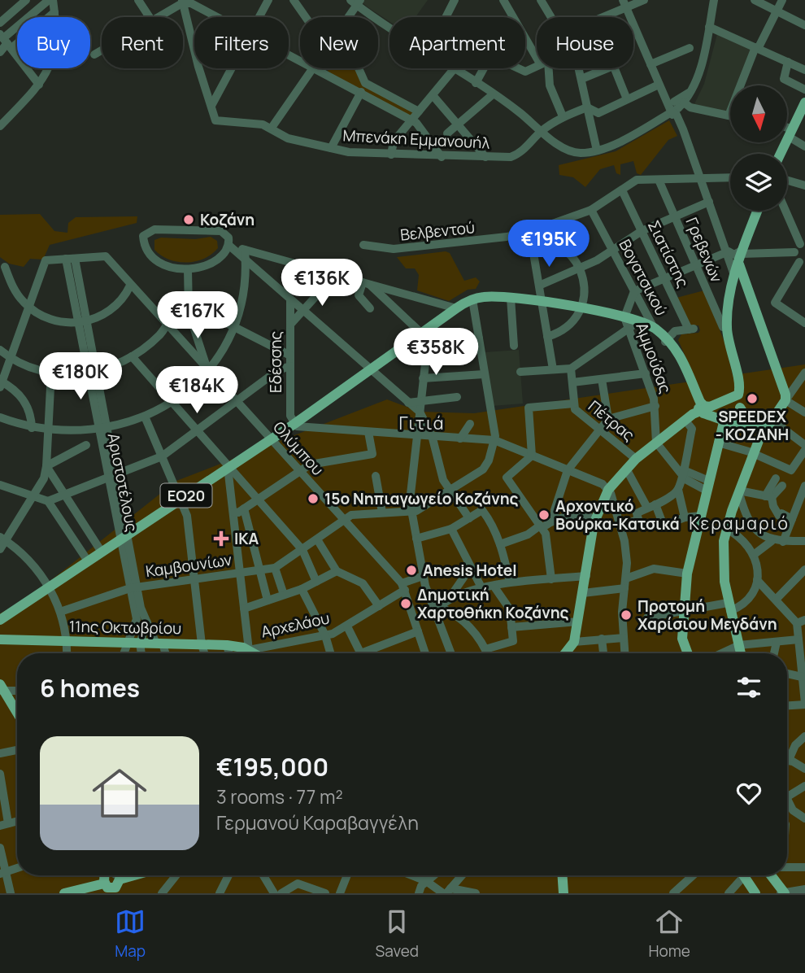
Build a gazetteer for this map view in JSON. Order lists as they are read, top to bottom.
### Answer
{
  "streets": {
    "main road": ["ΕΟ20", "11ης Οκτωβρίου"],
    "street": [
      "Μπενάκη Εμμανουήλ",
      "Βελβεντού",
      "Γρεβενών",
      "Σιατίστης",
      "Βογατσικού",
      "Αμμούδας",
      "Εδέσσης",
      "Πέτρας",
      "Ολύμπου",
      "Αριστοτέλους",
      "Καμβουνίων",
      "Αρχελάου"
    ]
  },
  "crossings": [
    ["Βελβεντού", "Γρεβενών"],
    ["Βελβεντού", "Σιατίστης"],
    ["Βελβεντού", "Βογατσικού"],
    ["Σιατίστης", "ΕΟ20"],
    ["Βογατσικού", "ΕΟ20"],
    ["Αμμούδας", "ΕΟ20"],
    ["Εδέσσης", "ΕΟ20"],
    ["Ολύμπου", "Αριστοτέλους"],
    ["Ολύμπου", "ΕΟ20"],
    ["Ολύμπου", "Καμβουνίων"],
    ["Ολύμπου", "Αρχελάου"],
    ["Αριστοτέλους", "ΕΟ20"],
    ["Αριστοτέλους", "Καμβουνίων"],
    ["Αριστοτέλους", "11ης Οκτωβρίου"],
    ["Αρχελάου", "11ης Οκτωβρίου"]
  ],
  "districts": ["Γιτιά", "Κεραμαριό"],
  "places": {
    "other": [
      "Κοζάνη",
      "SPEEDEX - ΚΟΖΑΝΗ",
      "15ο Νηπιαγωγείο Κοζάνης",
      "Αρχοντικό Βούρκα-Κατσικά",
      "Anesis Hotel",
      "Δημοτική Χαρτοθήκη Κοζάνης",
      "Προτομή Χαρίσιου Μεγδάνη"
    ],
    "health": ["IKA"]
  },
  "north": "bottom",
  "page": {
    "chip": [
      "Buy",
      "Rent",
      "Filters",
      "New",
      "Apartment",
      "House"
    ],
    "price": [
      "€195K",
      "€136K",
      "€167K",
      "€358K",
      "€180K",
      "€184K"
    ],
    "heading": "6 homes",
    "list": [
      {
        "name": "€195,000",
        "note": "3 rooms · 77 m² · Γερμανού Καραβαγγέλη"
      }
    ],
    "tabs": ["Map", "Saved", "Home"]
  }
}
